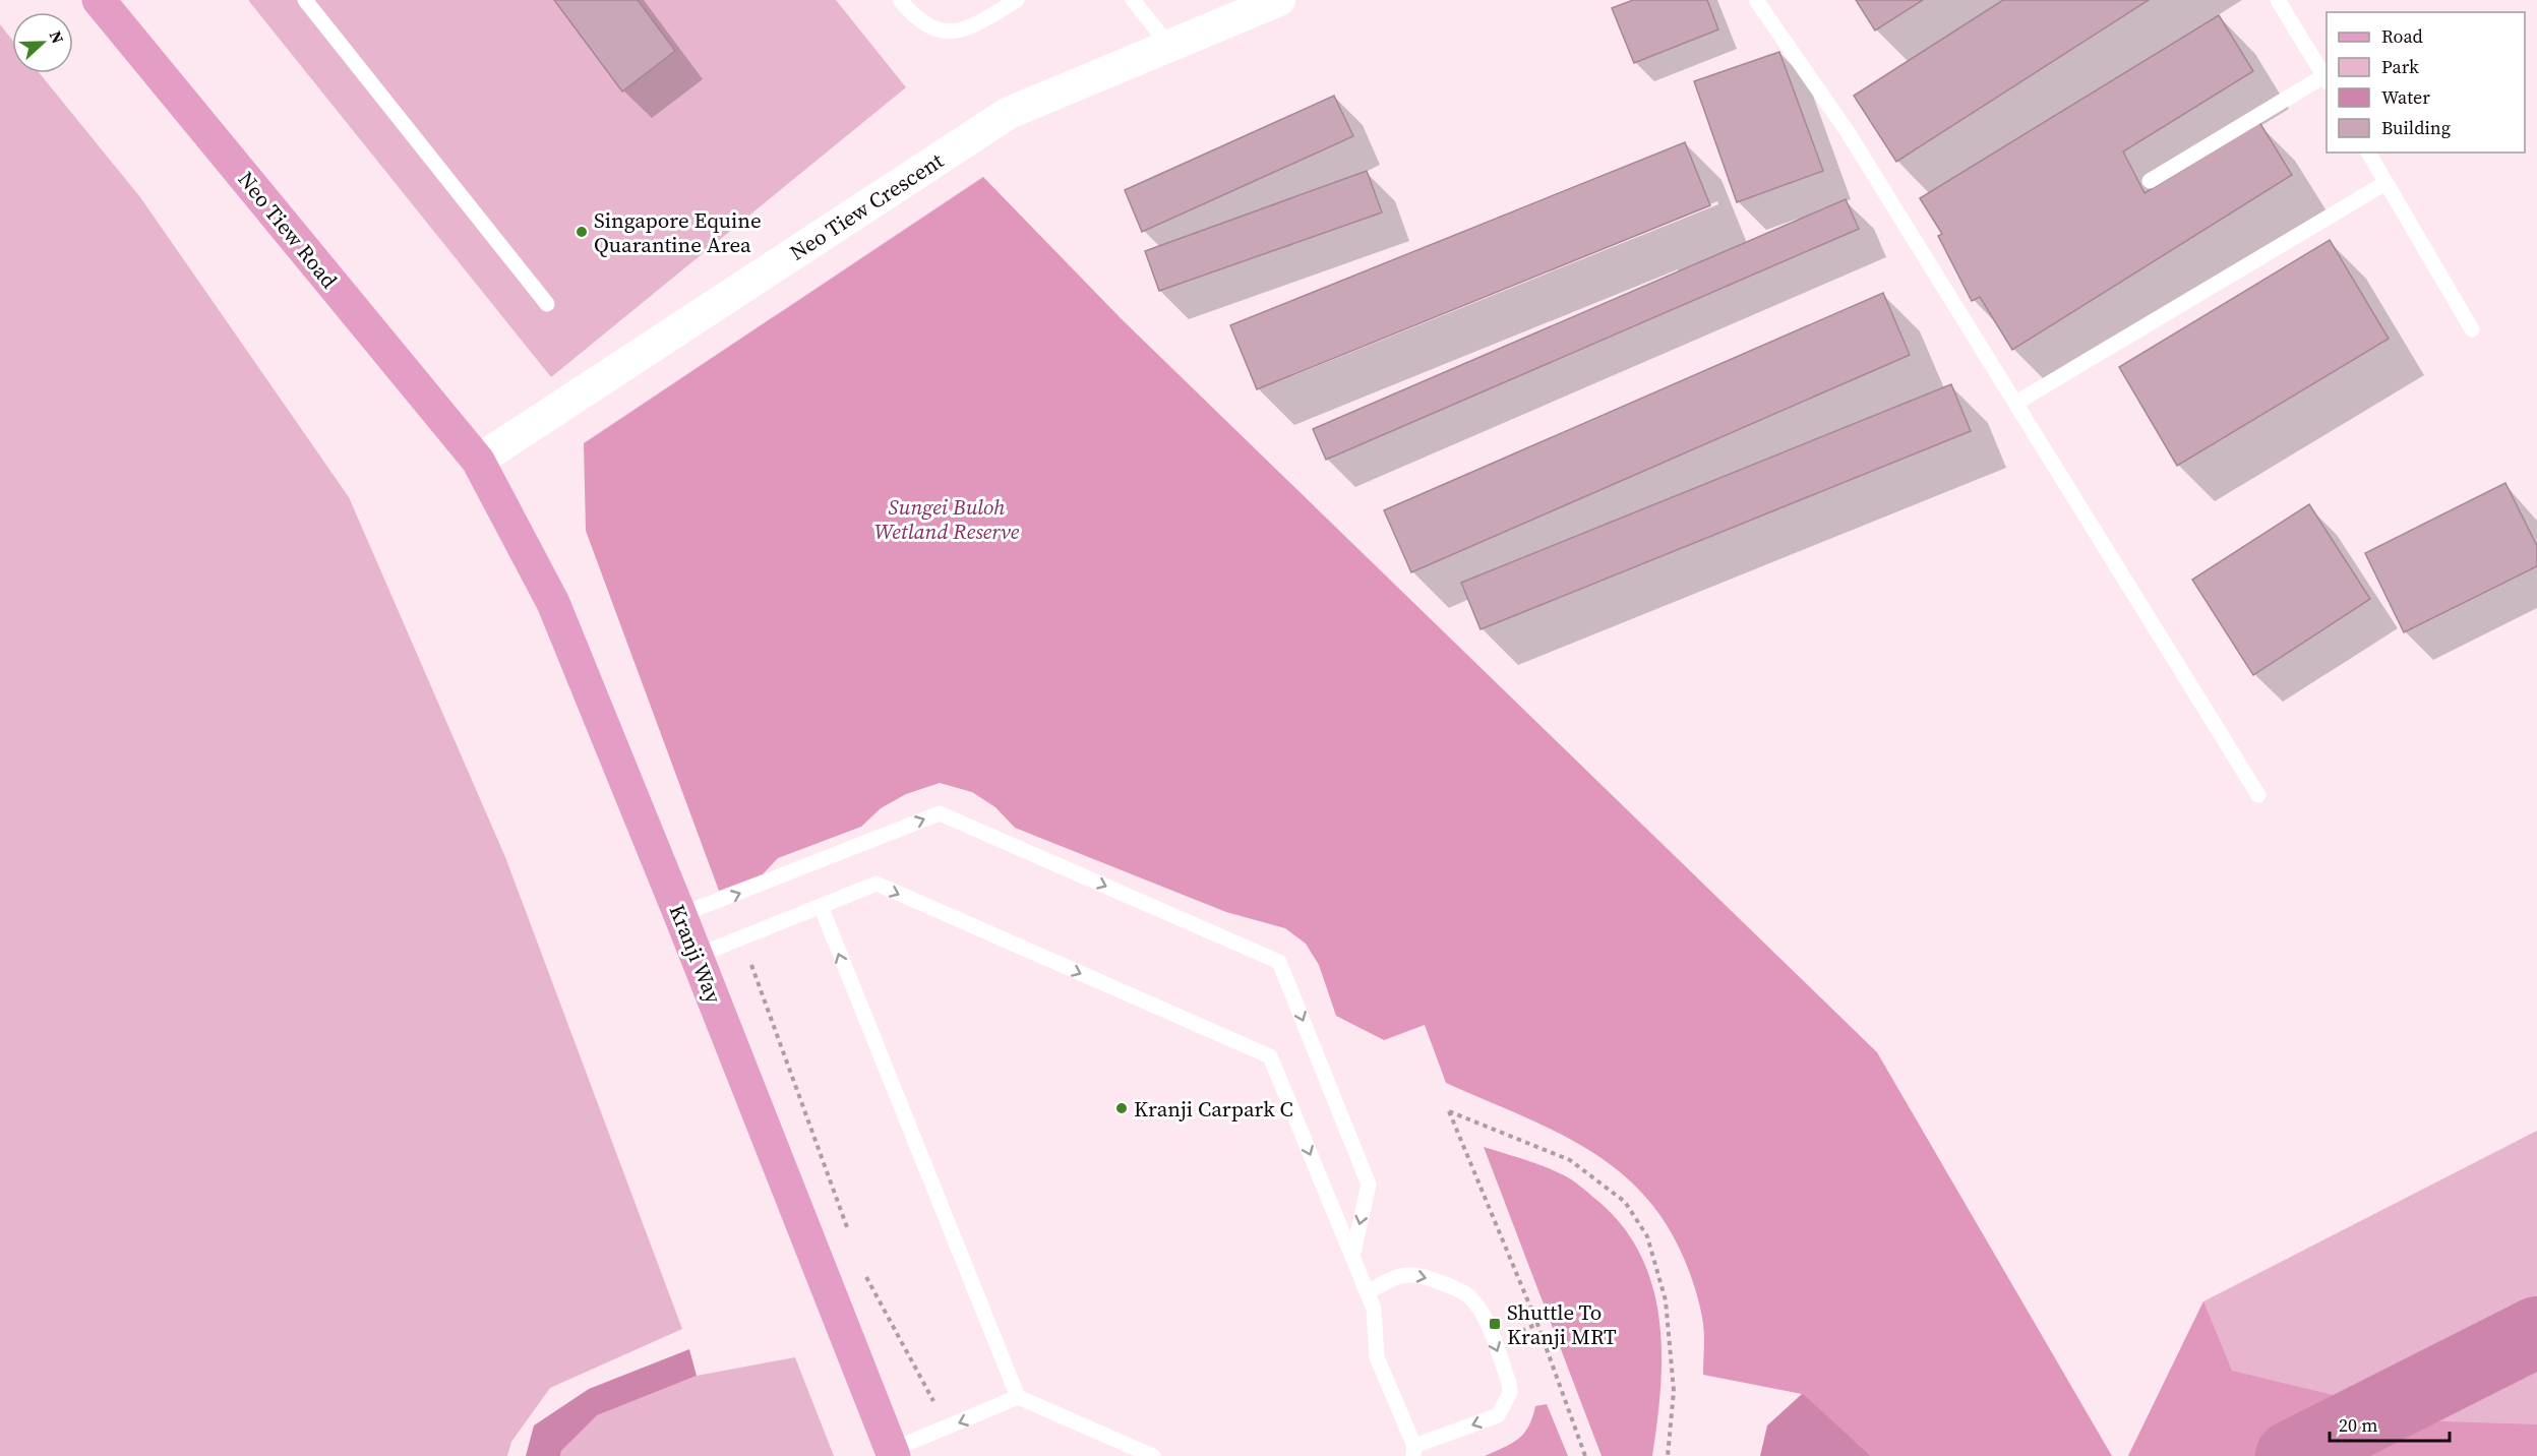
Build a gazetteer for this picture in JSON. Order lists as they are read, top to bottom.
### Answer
{
  "streets": {
    "main road": ["Neo Tiew Road", "Kranji Way"],
    "street": ["Neo Tiew Crescent"]
  },
  "crossings": [
    ["Neo Tiew Crescent", "Neo Tiew Road"],
    ["Neo Tiew Crescent", "Kranji Way"],
    ["Neo Tiew Road", "Kranji Way"]
  ],
  "parks": ["Sungei Buloh Wetland Reserve"],
  "places": {
    "other": ["Singapore Equine Quarantine Area", "Kranji Carpark C"],
    "transit": ["Shuttle To Kranji MRT"]
  },
  "legend": [
    "Road",
    "Park",
    "Water",
    "Building"
  ],
  "scale_bar": "20 m",
  "north": "right"
}
